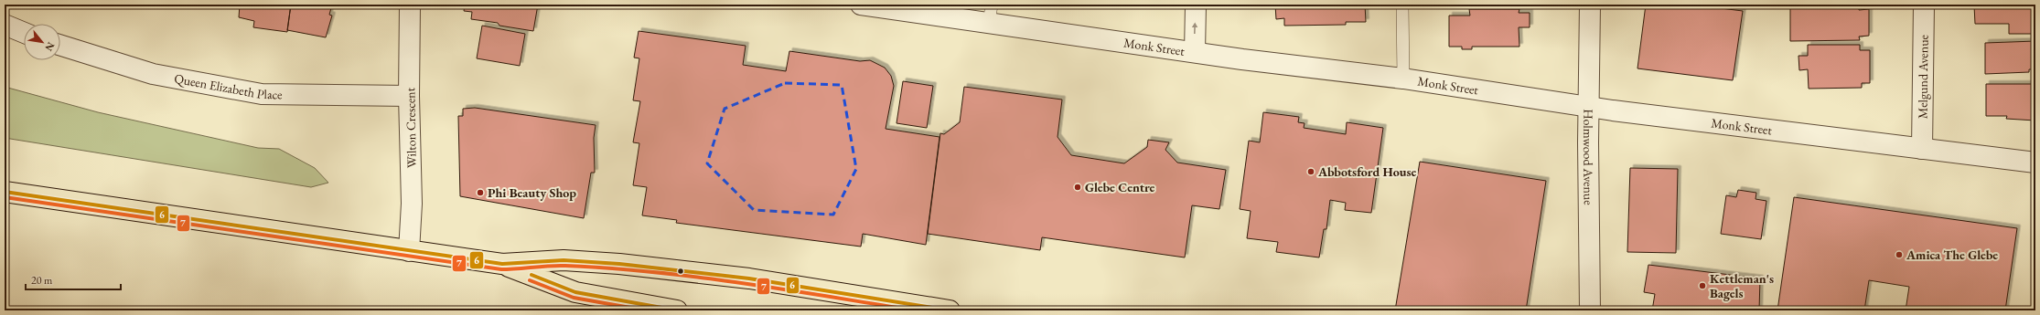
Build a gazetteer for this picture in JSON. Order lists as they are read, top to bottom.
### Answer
{
  "streets": {
    "street": [
      "Monk Street",
      "Melgund Avenue",
      "Queen Elizabeth Place",
      "Wilton Crescent",
      "Holmwood Avenue"
    ]
  },
  "crossings": [
    ["Monk Street", "Melgund Avenue"],
    ["Monk Street", "Holmwood Avenue"],
    ["Queen Elizabeth Place", "Wilton Crescent"]
  ],
  "places": [
    "Abbotsford House",
    "Glebe Centre",
    "Phi Beauty Shop",
    "Amica The Glebe",
    "Kettleman's Bagels"
  ],
  "lines": ["transit line 6", "transit line 7"],
  "scale_bar": "20 m",
  "north": "bottom right"
}
